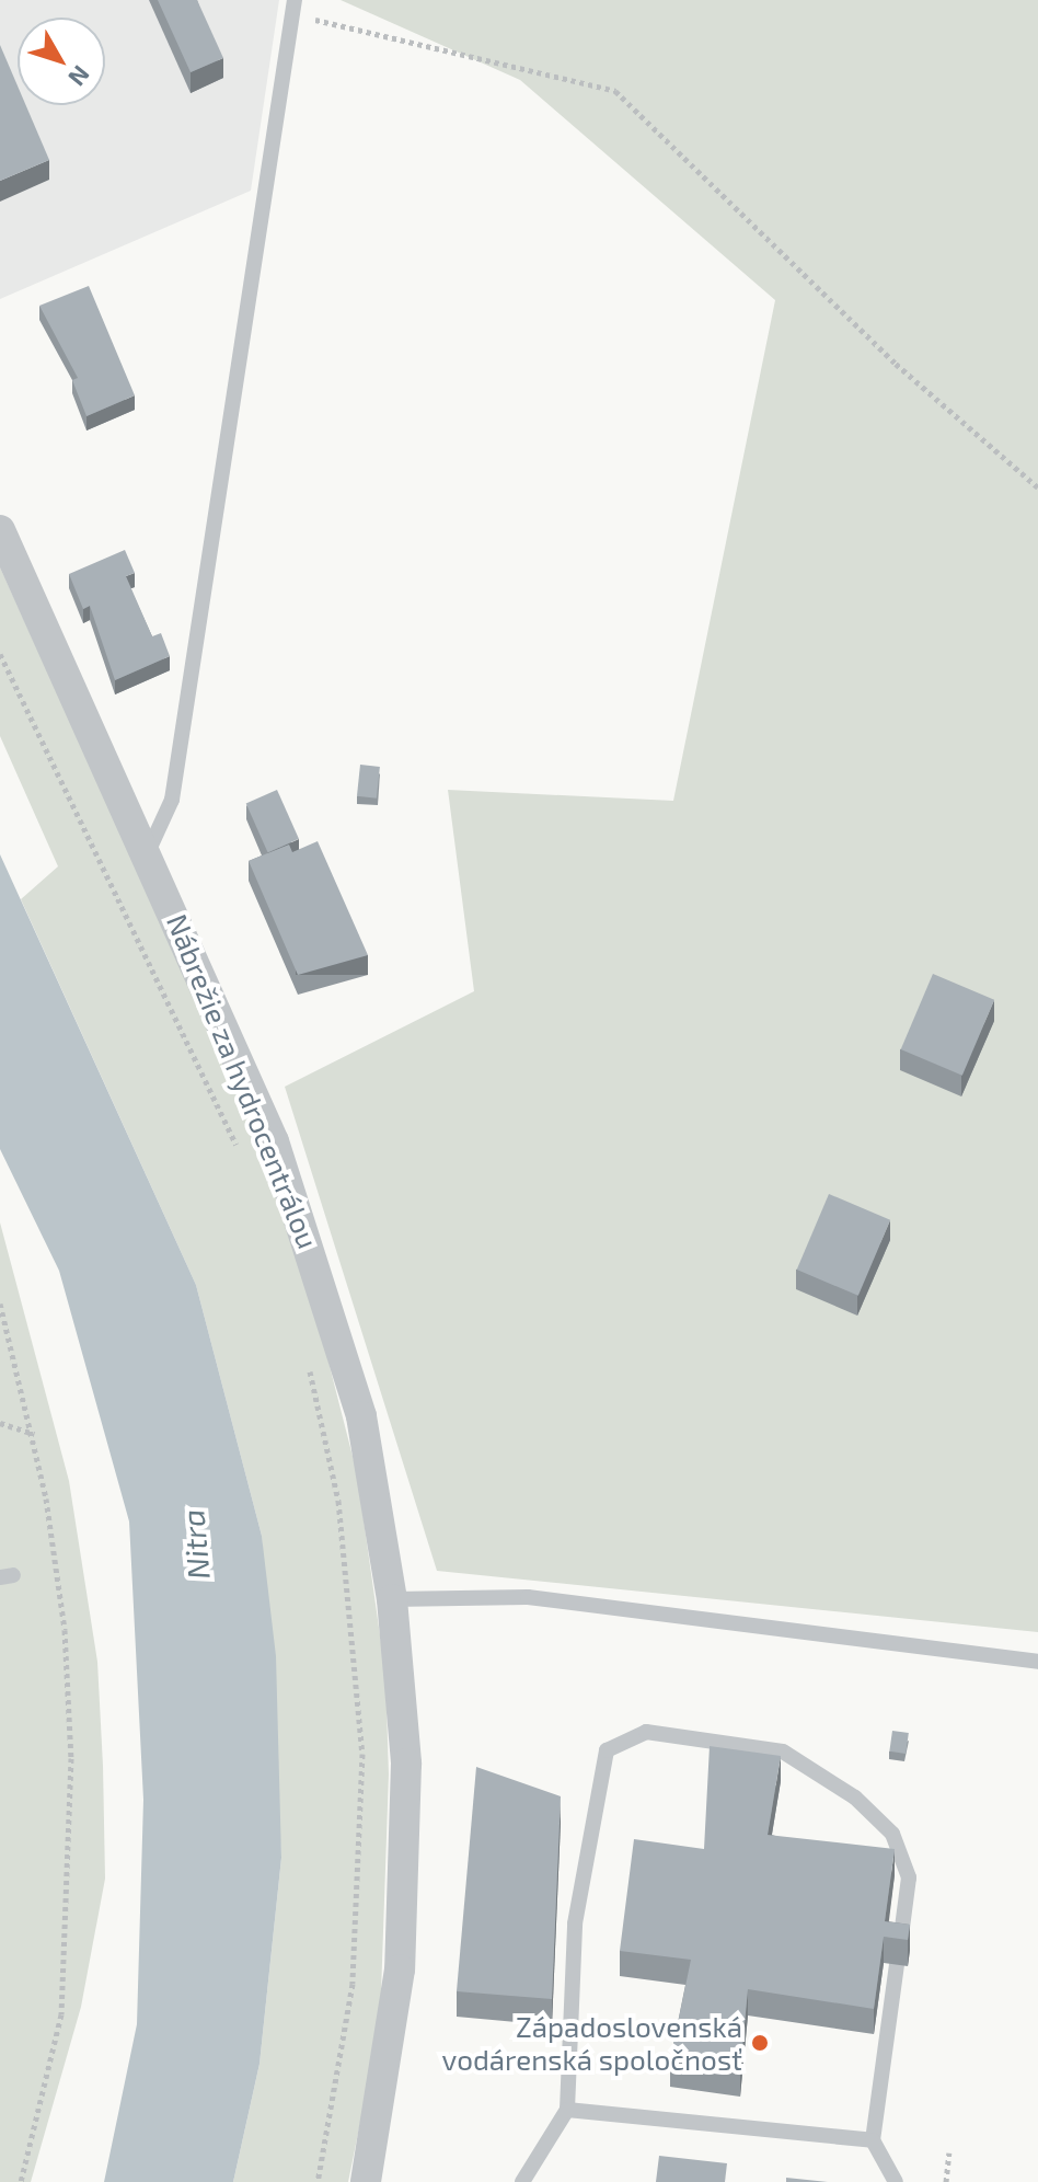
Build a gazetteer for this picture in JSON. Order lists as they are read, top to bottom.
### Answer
{
  "streets": {
    "street": ["Nábrežie za hydrocentrálou"]
  },
  "water": ["Nitra"],
  "places": ["Západoslovenská vodárenská spoločnosť"],
  "north": "bottom right"
}
